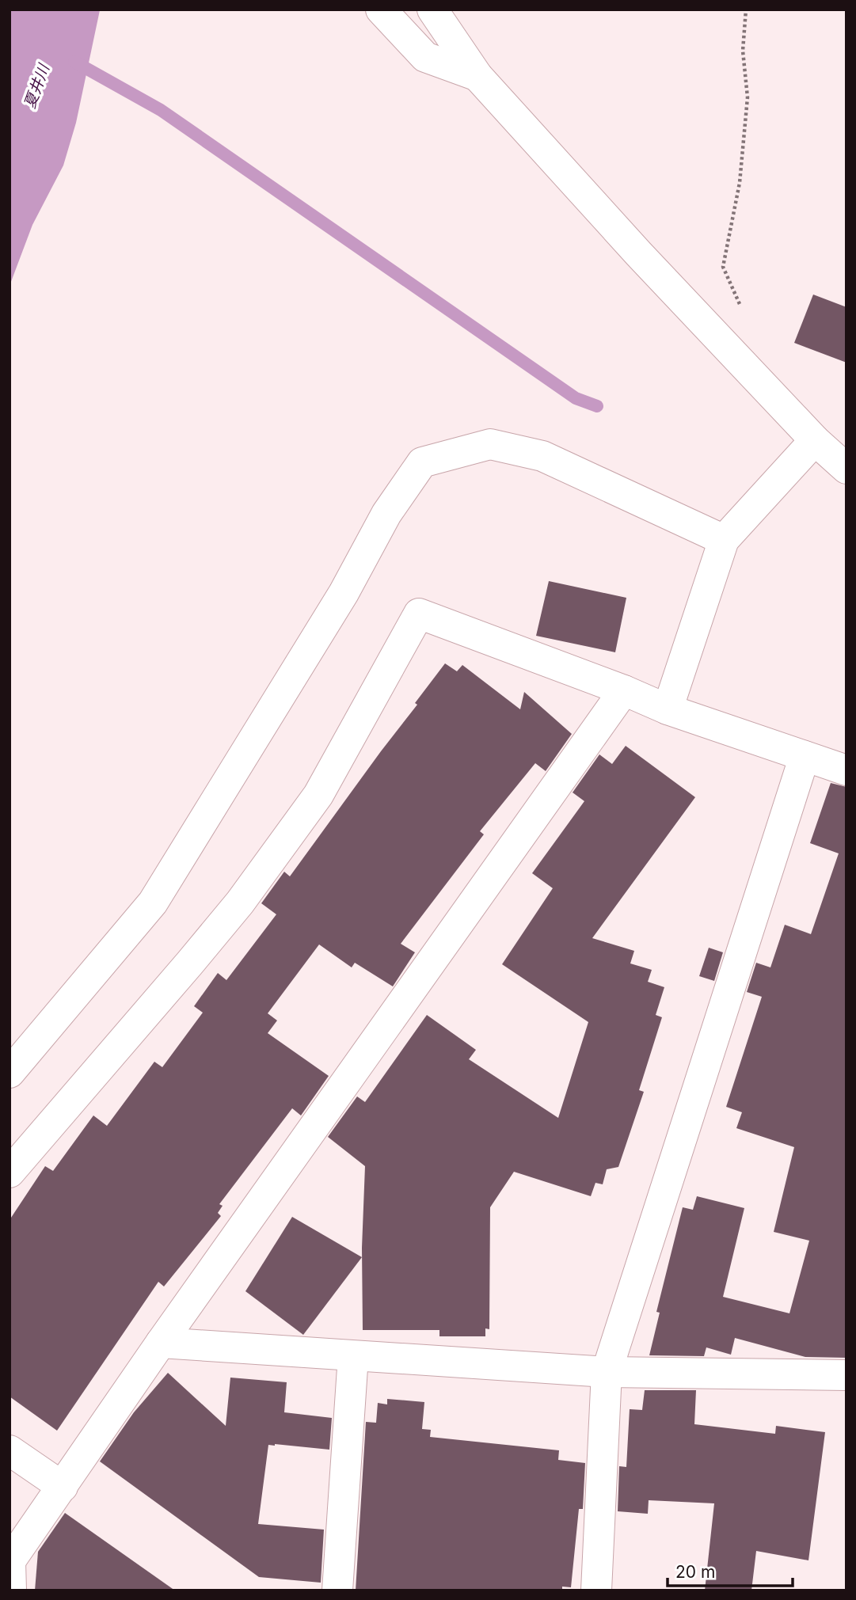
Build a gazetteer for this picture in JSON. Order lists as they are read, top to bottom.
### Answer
{
  "water": ["夏井川"],
  "scale_bar": "20 m"
}
